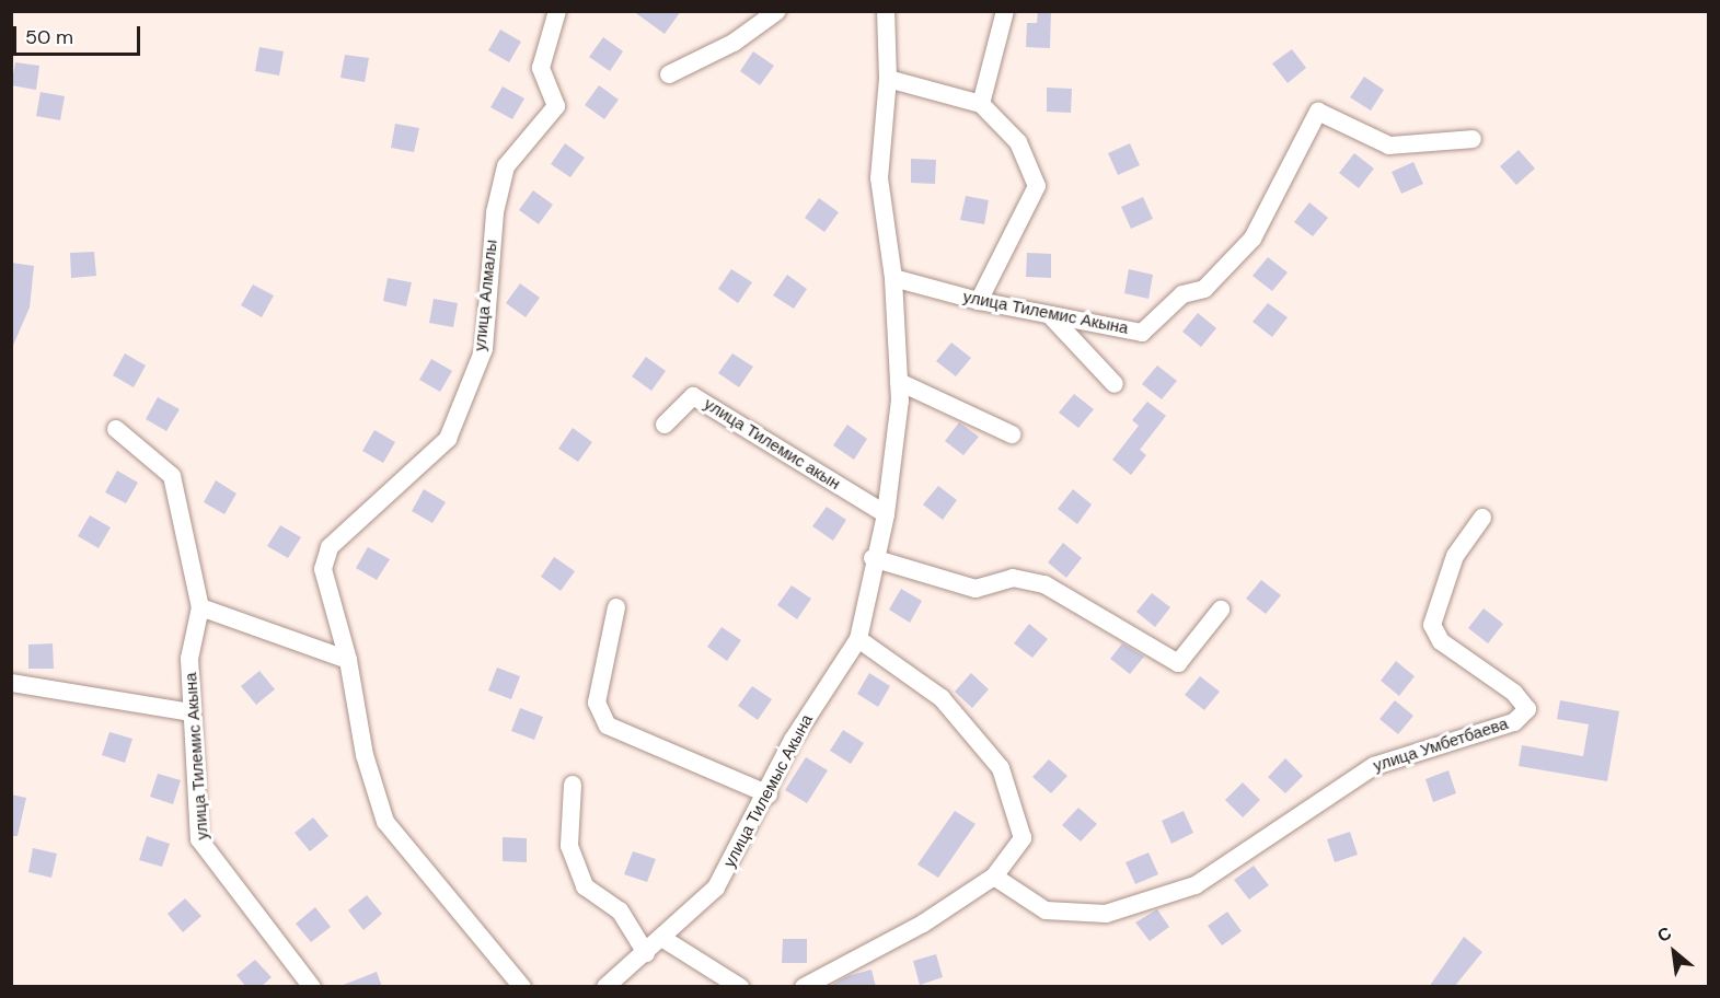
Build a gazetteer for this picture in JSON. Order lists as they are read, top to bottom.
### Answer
{
  "streets": {
    "street": [
      "улица Алмалы",
      "улица Тилемис Акына",
      "улица Тилемис акын",
      "улица Умбетбаева",
      "улица Тилемыс Акына"
    ]
  },
  "crossings": [
    ["улица Тилемис Акына", "улица Тилемыс Акына"],
    ["улица Тилемис акын", "улица Тилемыс Акына"]
  ],
  "scale_bar": "50 m",
  "north": "top left"
}
